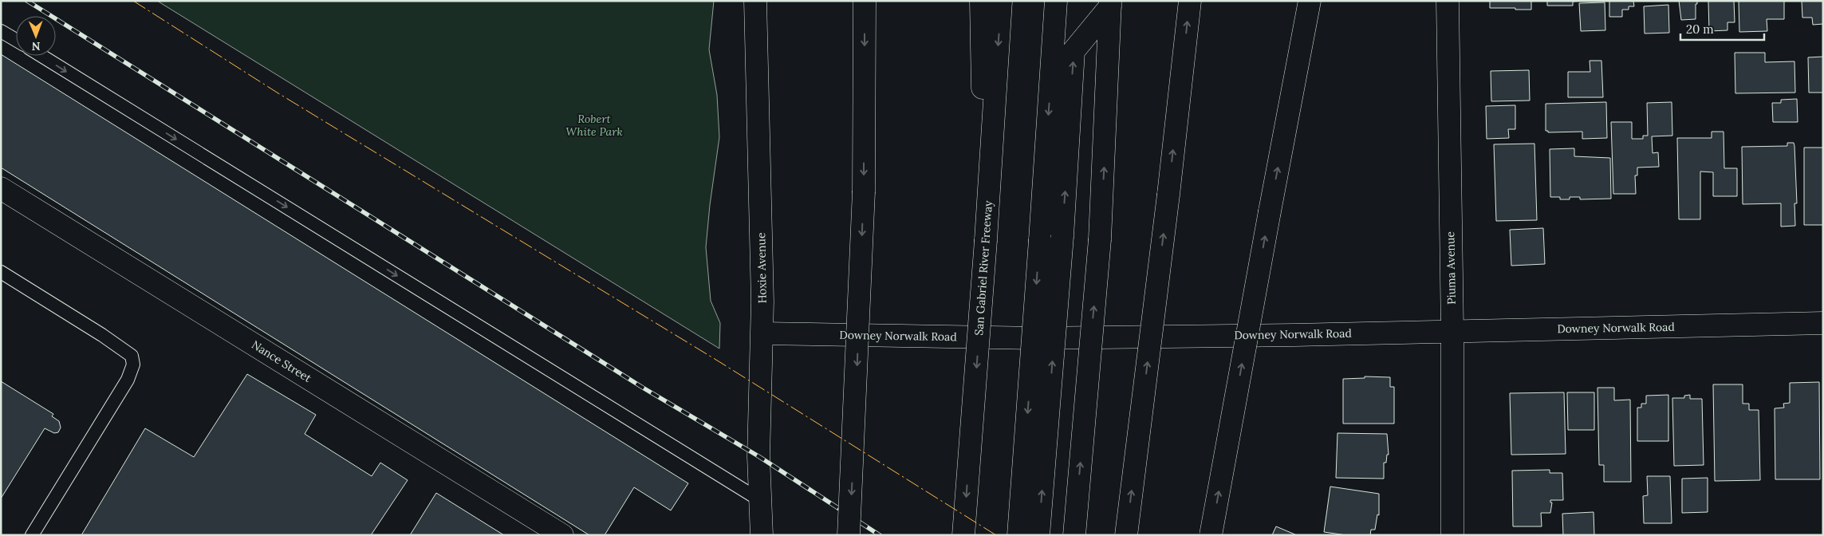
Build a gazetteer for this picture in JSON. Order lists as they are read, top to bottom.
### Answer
{
  "streets": {
    "main road": [
      "Hoxie Avenue",
      "San Gabriel River Freeway",
      "Piuma Avenue",
      "Downey Norwalk Road",
      "Nance Street"
    ]
  },
  "crossings": [
    ["Hoxie Avenue", "Downey Norwalk Road"],
    ["Piuma Avenue", "Downey Norwalk Road"]
  ],
  "parks": ["Robert White Park"],
  "scale_bar": "20 m",
  "north": "bottom"
}
